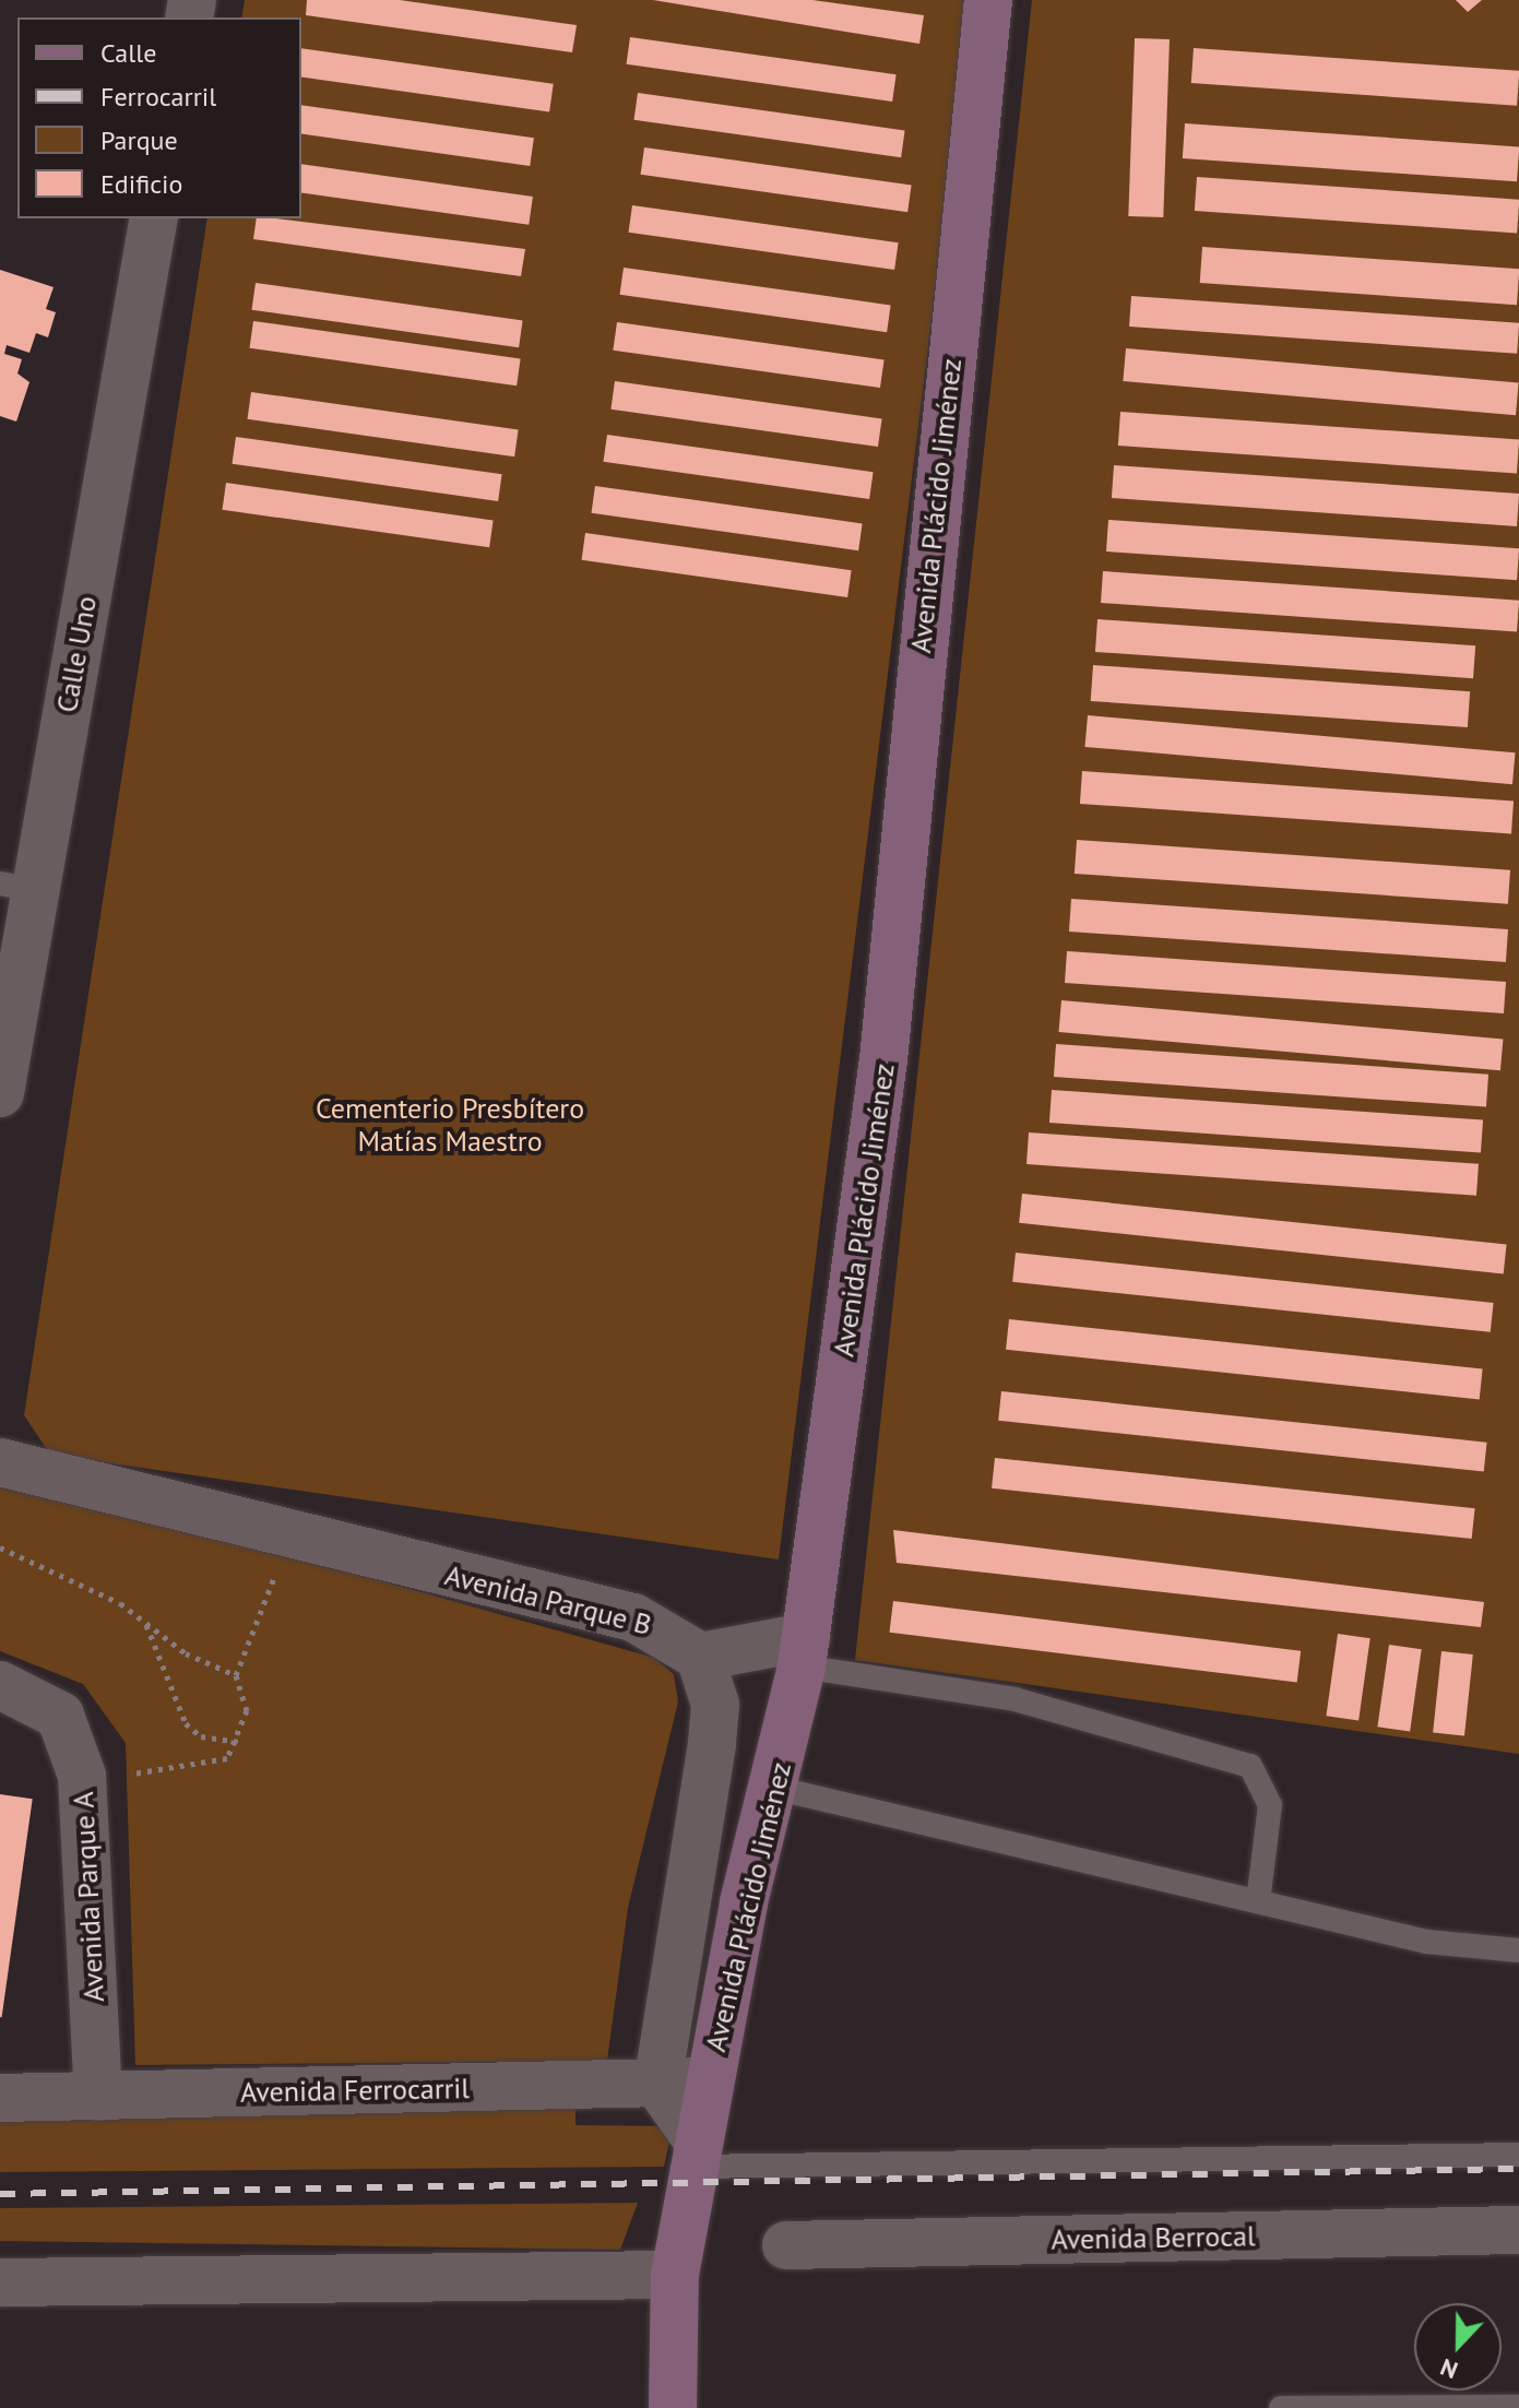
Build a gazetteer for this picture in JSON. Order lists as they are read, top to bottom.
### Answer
{
  "streets": {
    "main road": ["Avenida Plácido Jiménez"],
    "street": [
      "Calle Uno",
      "Avenida Parque B",
      "Avenida Parque A",
      "Avenida Ferrocarril",
      "Avenida Berrocal"
    ]
  },
  "crossings": [
    ["Avenida Plácido Jiménez", "Avenida Ferrocarril"],
    ["Avenida Parque A", "Avenida Ferrocarril"]
  ],
  "parks": ["Cementerio Presbítero Matías Maestro"],
  "legend": [
    "Calle",
    "Ferrocarril",
    "Parque",
    "Edificio"
  ],
  "north": "bottom"
}
